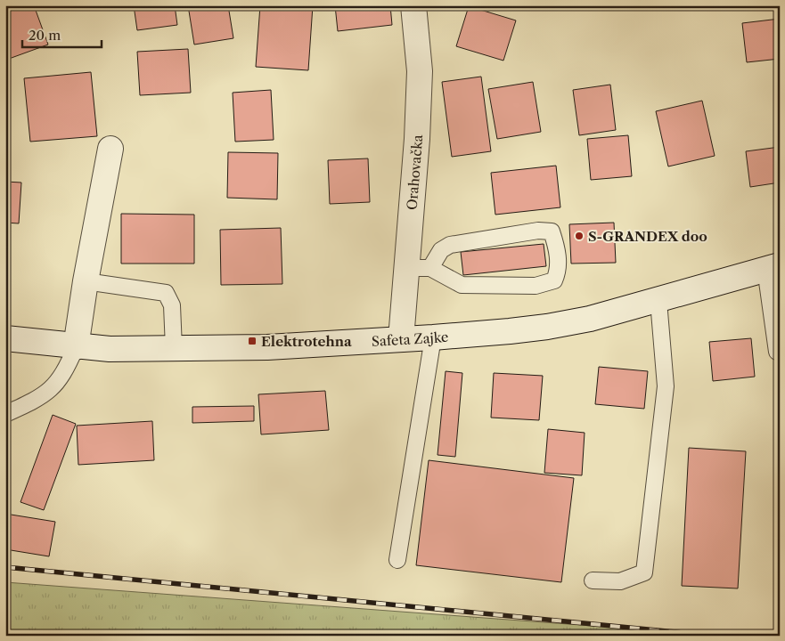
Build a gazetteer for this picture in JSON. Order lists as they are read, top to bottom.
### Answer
{
  "streets": {
    "main road": ["Orahovačka", "Safeta Zajke"]
  },
  "crossings": [
    ["Orahovačka", "Safeta Zajke"]
  ],
  "places": {
    "other": ["S-GRANDEX doo"],
    "transit": ["Elektrotehna"]
  },
  "scale_bar": "20 m"
}
